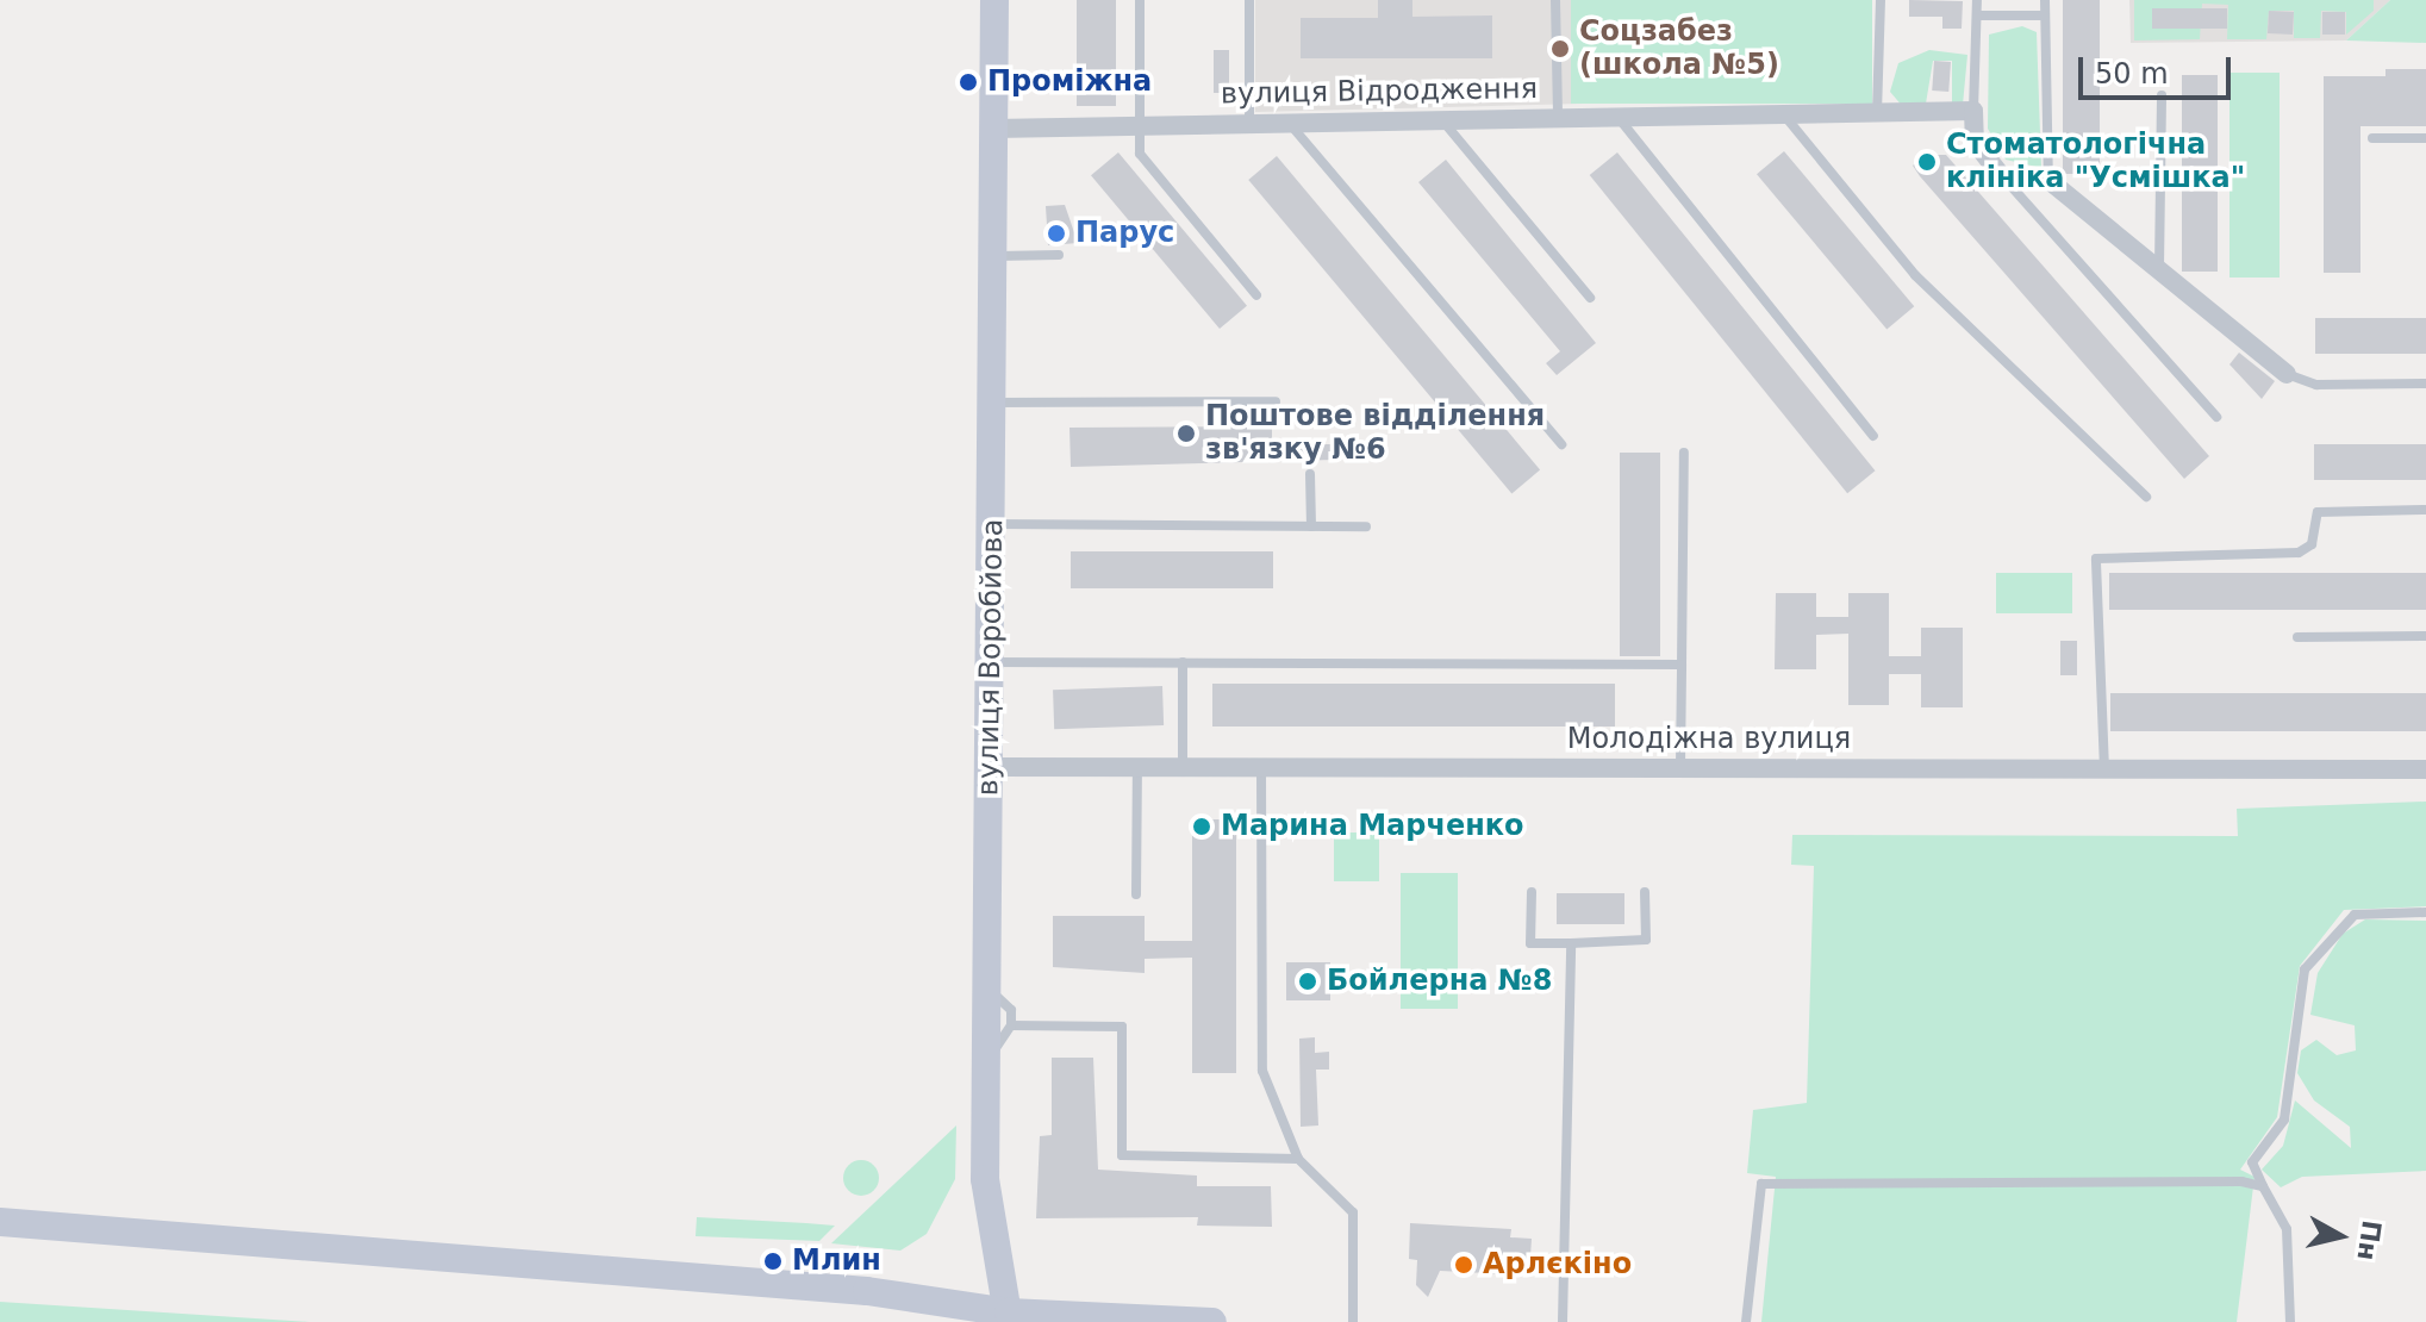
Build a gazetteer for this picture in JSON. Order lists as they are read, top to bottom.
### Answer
{
  "streets": {
    "main road": ["вулиця Воробйова"],
    "street": ["вулиця Відродження", "Молодіжна вулиця"]
  },
  "crossings": [
    ["вулиця Відродження", "вулиця Воробйова"],
    ["вулиця Воробйова", "Молодіжна вулиця"]
  ],
  "places": [
    "Соцзабез (школа №5)",
    "Проміжна",
    "Стоматологічна клініка \"Усмішка\"",
    "Парус",
    "Поштове відділення зв'язку №6",
    "Марина Марченко",
    "Бойлерна №8",
    "Млин",
    "Арлєкіно"
  ],
  "scale_bar": "50 m",
  "north": "right"
}
